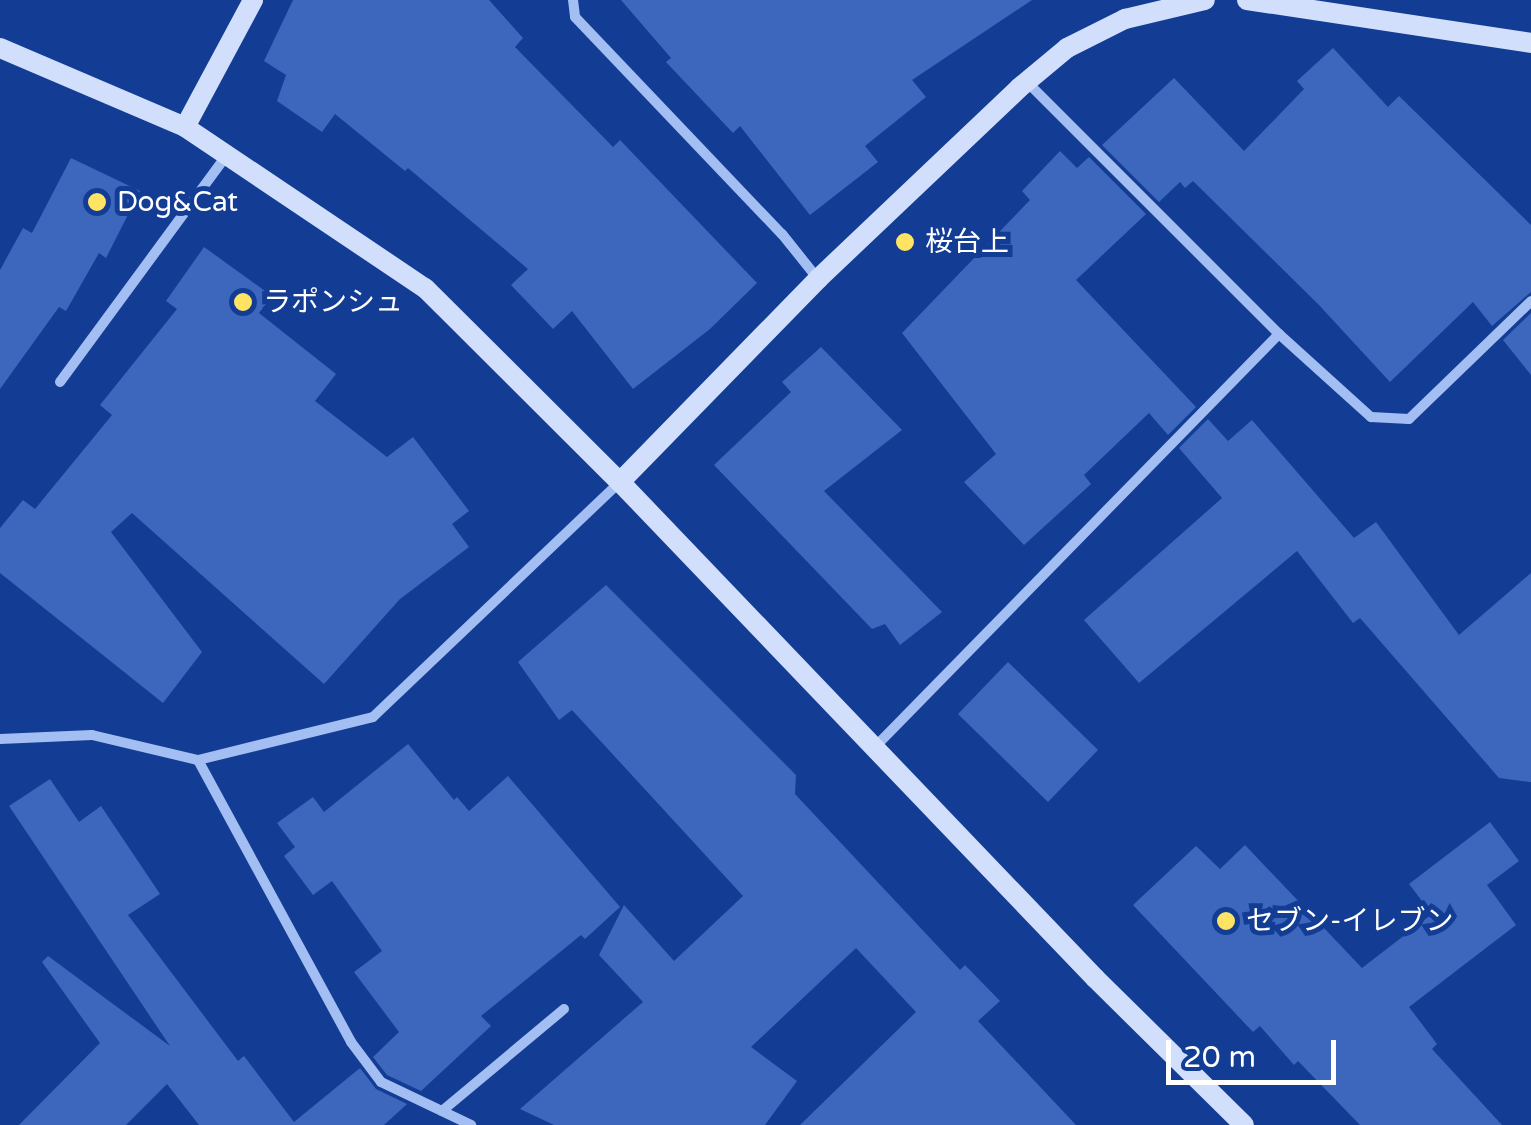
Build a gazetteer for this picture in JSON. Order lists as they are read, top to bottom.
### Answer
{
  "places": [
    "Dog&Cat",
    "桜台上",
    "ラポンシュ",
    "セブン-イレブン"
  ],
  "scale_bar": "20 m"
}
